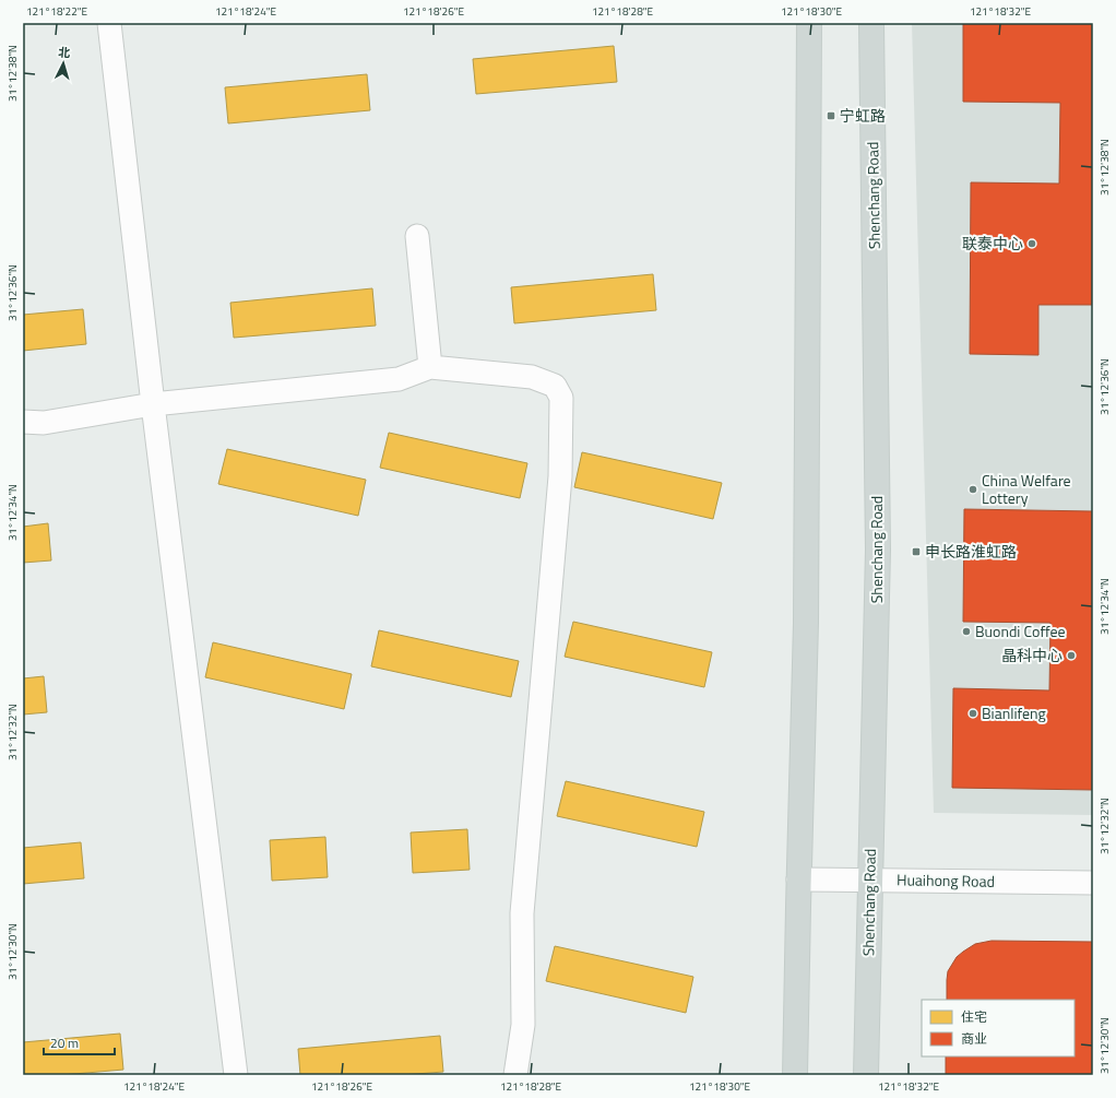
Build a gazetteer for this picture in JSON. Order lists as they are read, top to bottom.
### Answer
{
  "streets": {
    "main road": ["Shenchang Road"],
    "street": ["Huaihong Road"]
  },
  "crossings": [
    ["Shenchang Road", "Huaihong Road"]
  ],
  "places": {
    "transit": ["宁虹路", "申长路淮虹路"],
    "other": [
      "联泰中心",
      "China Welfare Lottery",
      "Buondi Coffee",
      "晶科中心",
      "Bianlifeng"
    ]
  },
  "legend": ["住宅", "商业"],
  "scale_bar": "20 m",
  "north": "top",
  "coordinates": [
    "121°18'22\"E",
    "121°18'24\"E",
    "121°18'26\"E",
    "121°18'28\"E",
    "121°18'30\"E",
    "121°18'32\"E",
    "31°12'38\"N",
    "31°12'36\"N",
    "31°12'34\"N",
    "31°12'32\"N",
    "31°12'30\"N"
  ]
}
